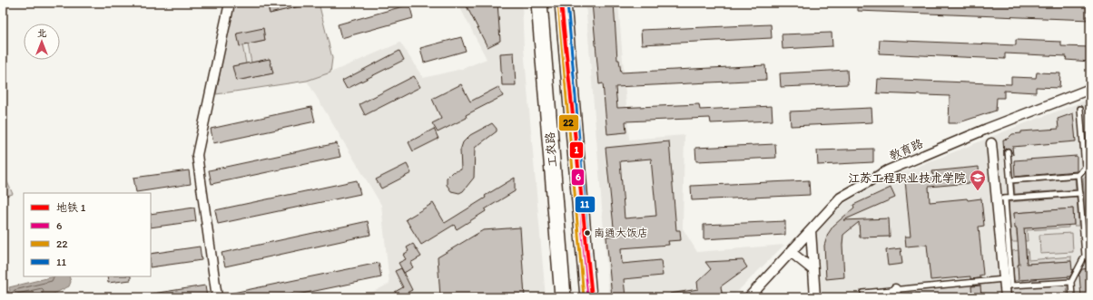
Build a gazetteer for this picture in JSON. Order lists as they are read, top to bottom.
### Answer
{
  "streets": {
    "main road": ["工农路"],
    "street": ["教育路"]
  },
  "places": {
    "school or university": ["江苏工程职业技术学院"],
    "other": ["南通大饭店"]
  },
  "lines": [
    "metro line 1",
    "transit line 6",
    "transit line 22",
    "transit line 11"
  ],
  "legend": [
    "地铁 1",
    "6",
    "22",
    "11"
  ],
  "north": "top"
}
